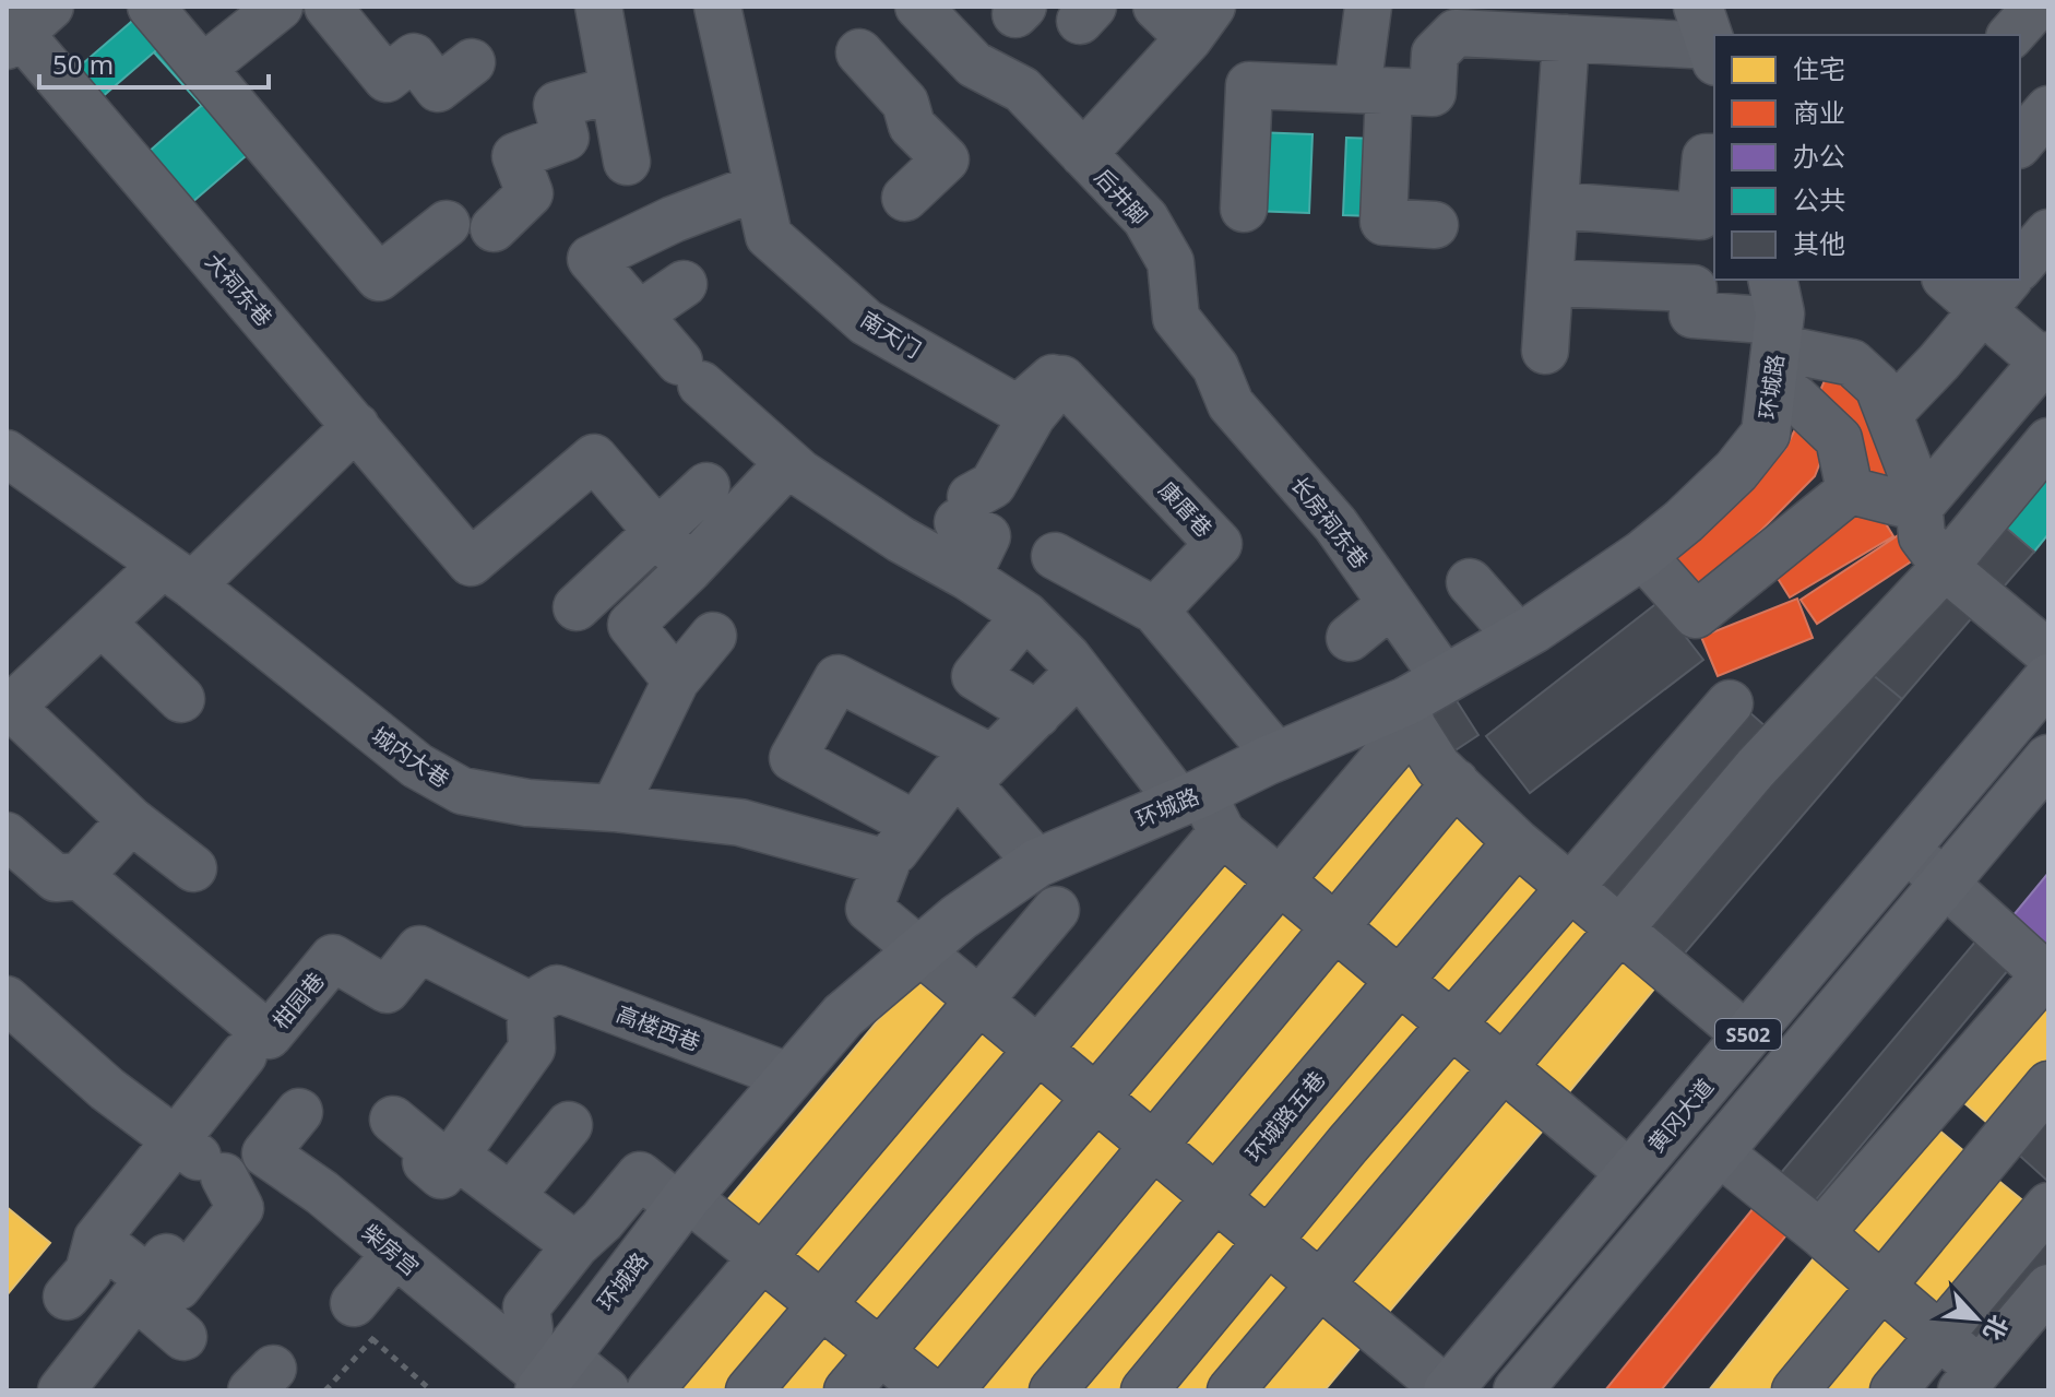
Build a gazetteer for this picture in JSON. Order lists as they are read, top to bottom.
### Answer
{
  "streets": {
    "main road": ["环城路", "S502", "黄冈大道"],
    "street": [
      "后井脚",
      "大祠东巷",
      "南天门",
      "康厝巷",
      "长房祠东巷",
      "城内大巷",
      "柑园巷",
      "高楼西巷",
      "环城路五巷",
      "柴房宫"
    ]
  },
  "crossings": [
    ["后井脚", "长房祠东巷"],
    ["南天门", "康厝巷"],
    ["环城路", "长房祠东巷"],
    ["环城路", "城内大巷"],
    ["环城路", "高楼西巷"],
    ["环城路", "柴房宫"],
    ["长房祠东巷", "环城路五巷"],
    ["柑园巷", "高楼西巷"]
  ],
  "legend": [
    "住宅",
    "商业",
    "办公",
    "公共",
    "其他"
  ],
  "scale_bar": "50 m",
  "north": "bottom right"
}
